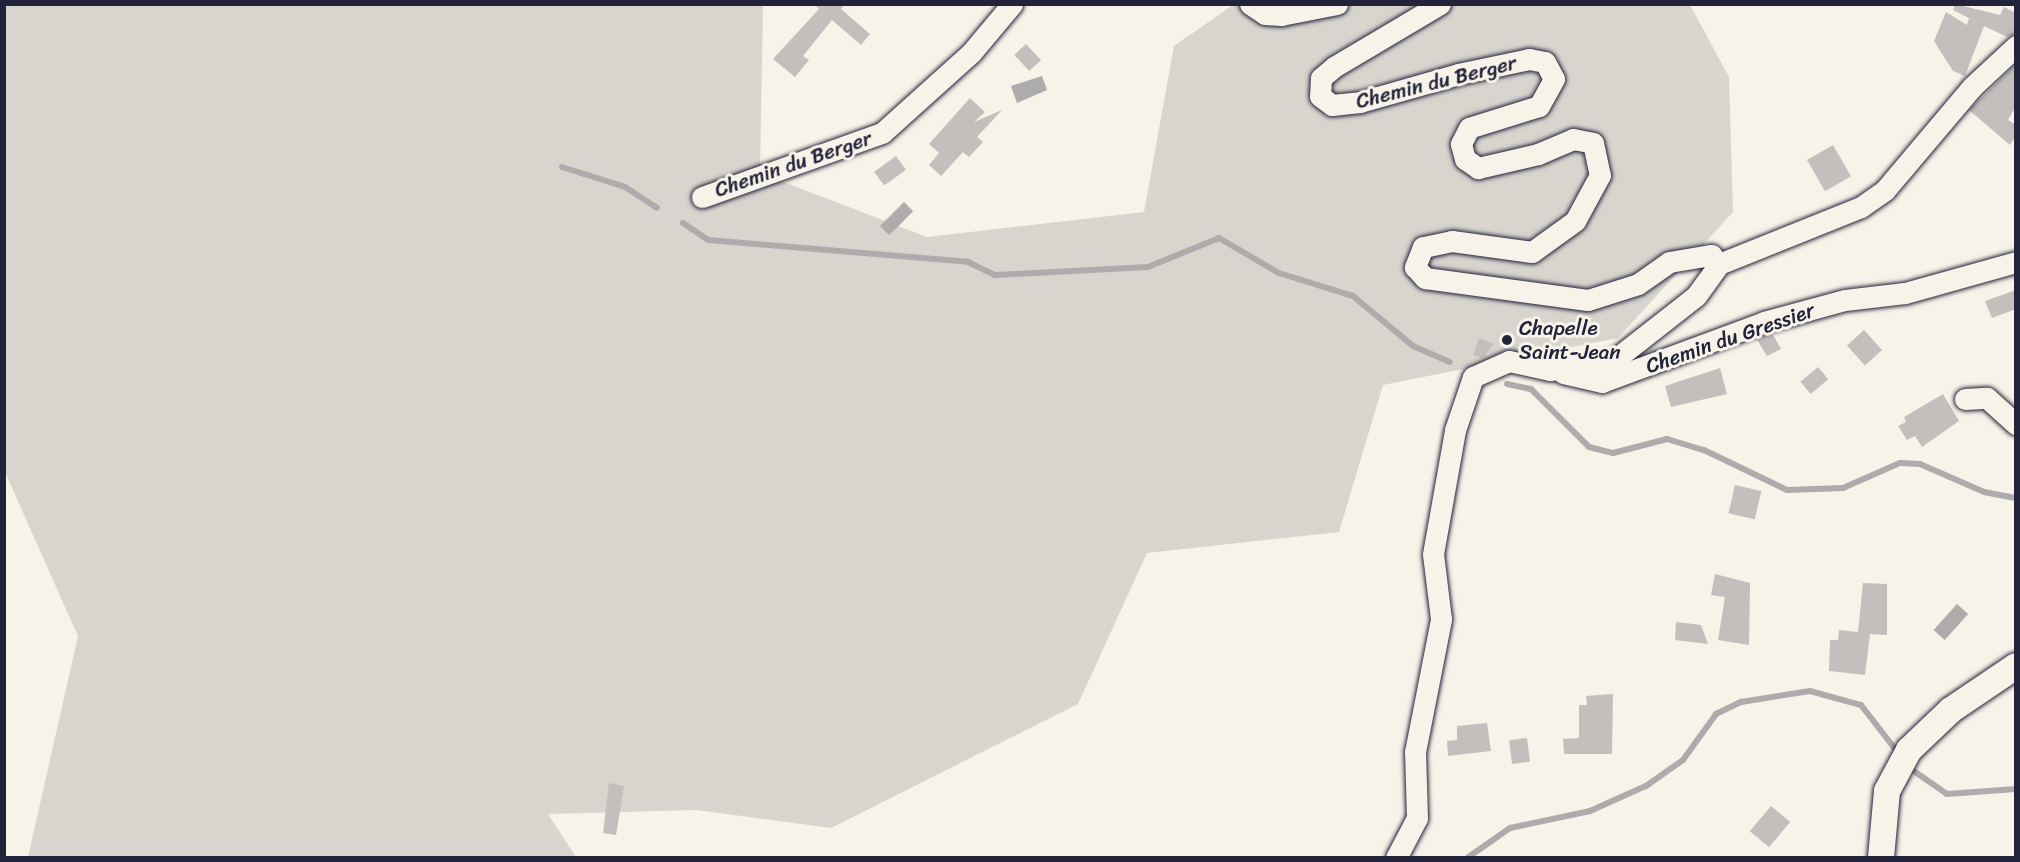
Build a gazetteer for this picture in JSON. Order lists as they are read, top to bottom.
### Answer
{
  "streets": {
    "street": ["Chemin du Berger", "Chemin du Gressier"]
  },
  "places": ["Chapelle Saint-Jean"]
}
